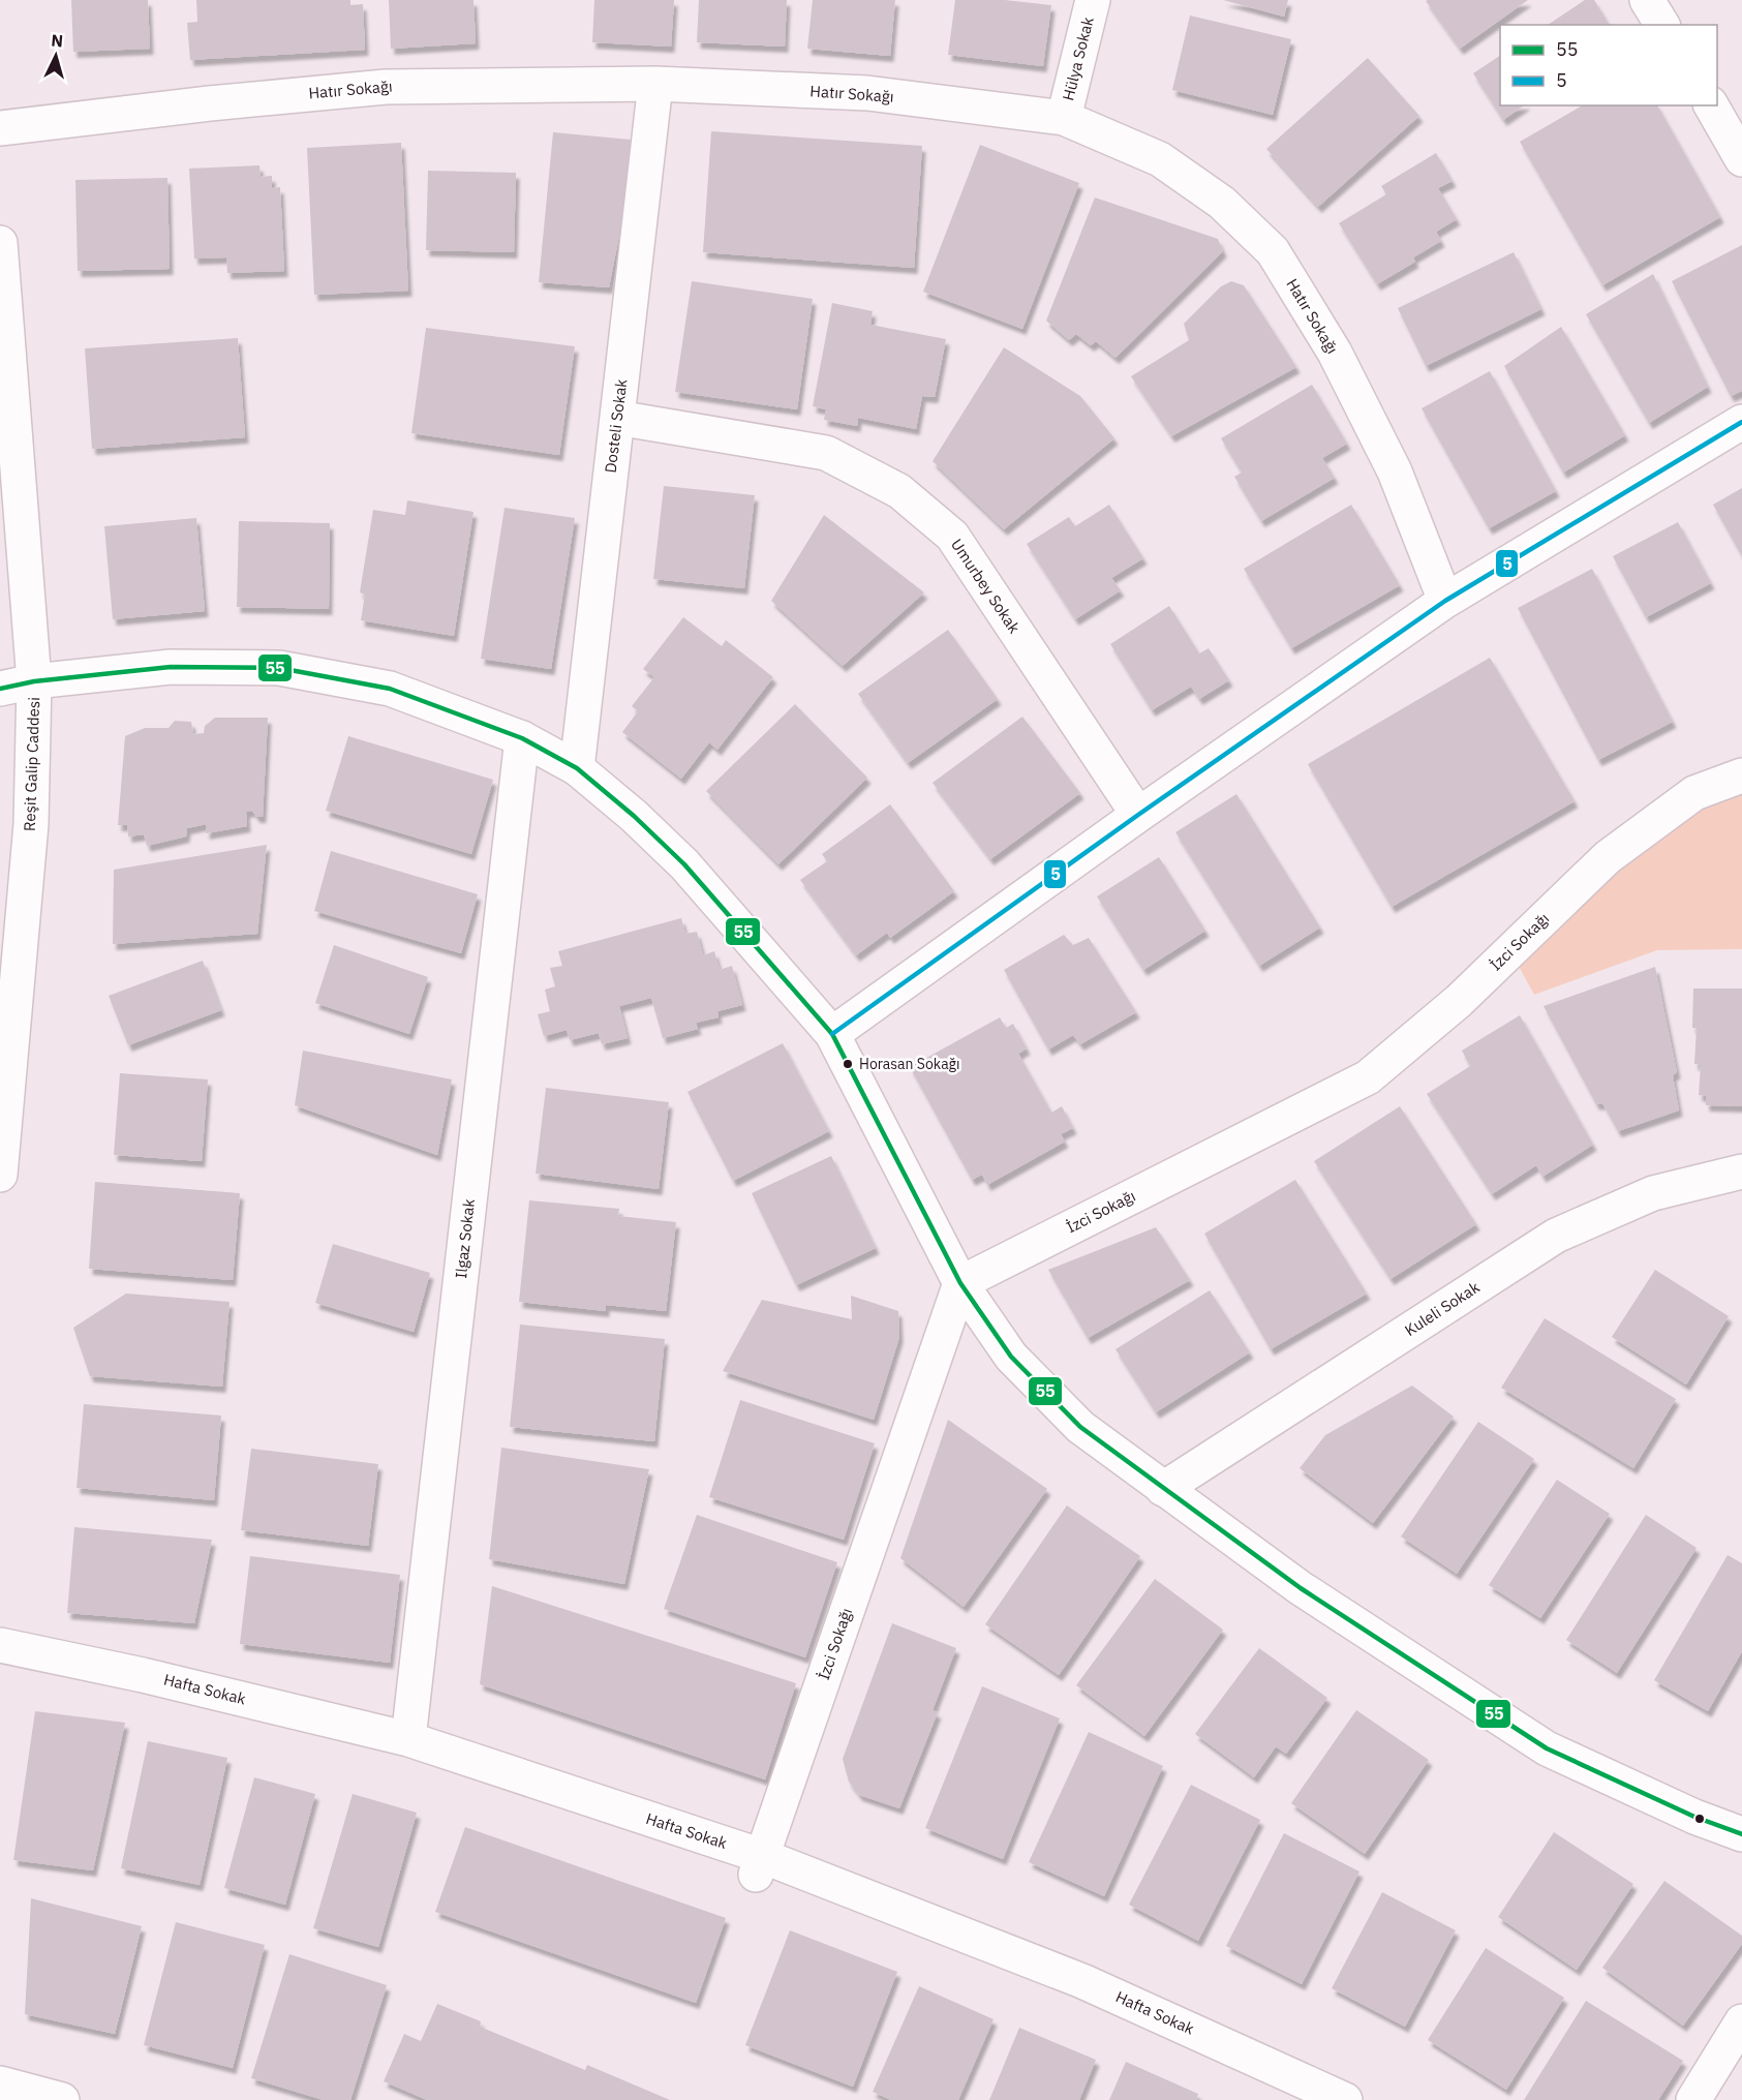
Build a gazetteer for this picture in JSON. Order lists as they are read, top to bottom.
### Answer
{
  "streets": {
    "street": [
      "Hülya Sokak",
      "Hatır Sokağı",
      "Dosteli Sokak",
      "Umurbey Sokak",
      "Reşit Galip Caddesi",
      "İzci Sokağı",
      "Ilgaz Sokak",
      "Kuleli Sokak",
      "Hafta Sokak"
    ]
  },
  "crossings": [
    ["Hülya Sokak", "Hatır Sokağı"],
    ["Hatır Sokağı", "Dosteli Sokak"],
    ["Dosteli Sokak", "Umurbey Sokak"],
    ["İzci Sokağı", "Hafta Sokak"],
    ["Ilgaz Sokak", "Hafta Sokak"]
  ],
  "places": ["Horasan Sokağı"],
  "lines": ["transit line 5", "transit line 55"],
  "legend": ["55", "5"],
  "north": "top"
}
